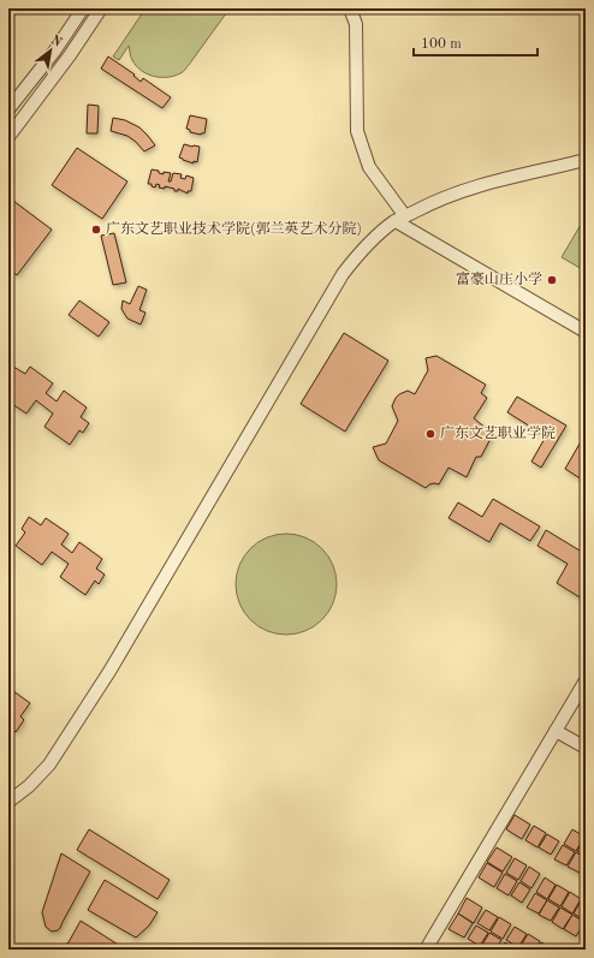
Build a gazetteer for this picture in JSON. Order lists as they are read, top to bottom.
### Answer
{
  "places": ["广东文艺职业技术学院(郭兰英艺术分院)", "富豪山庄小学", "广东文艺职业学院"],
  "scale_bar": "100 m",
  "north": "top right"
}
